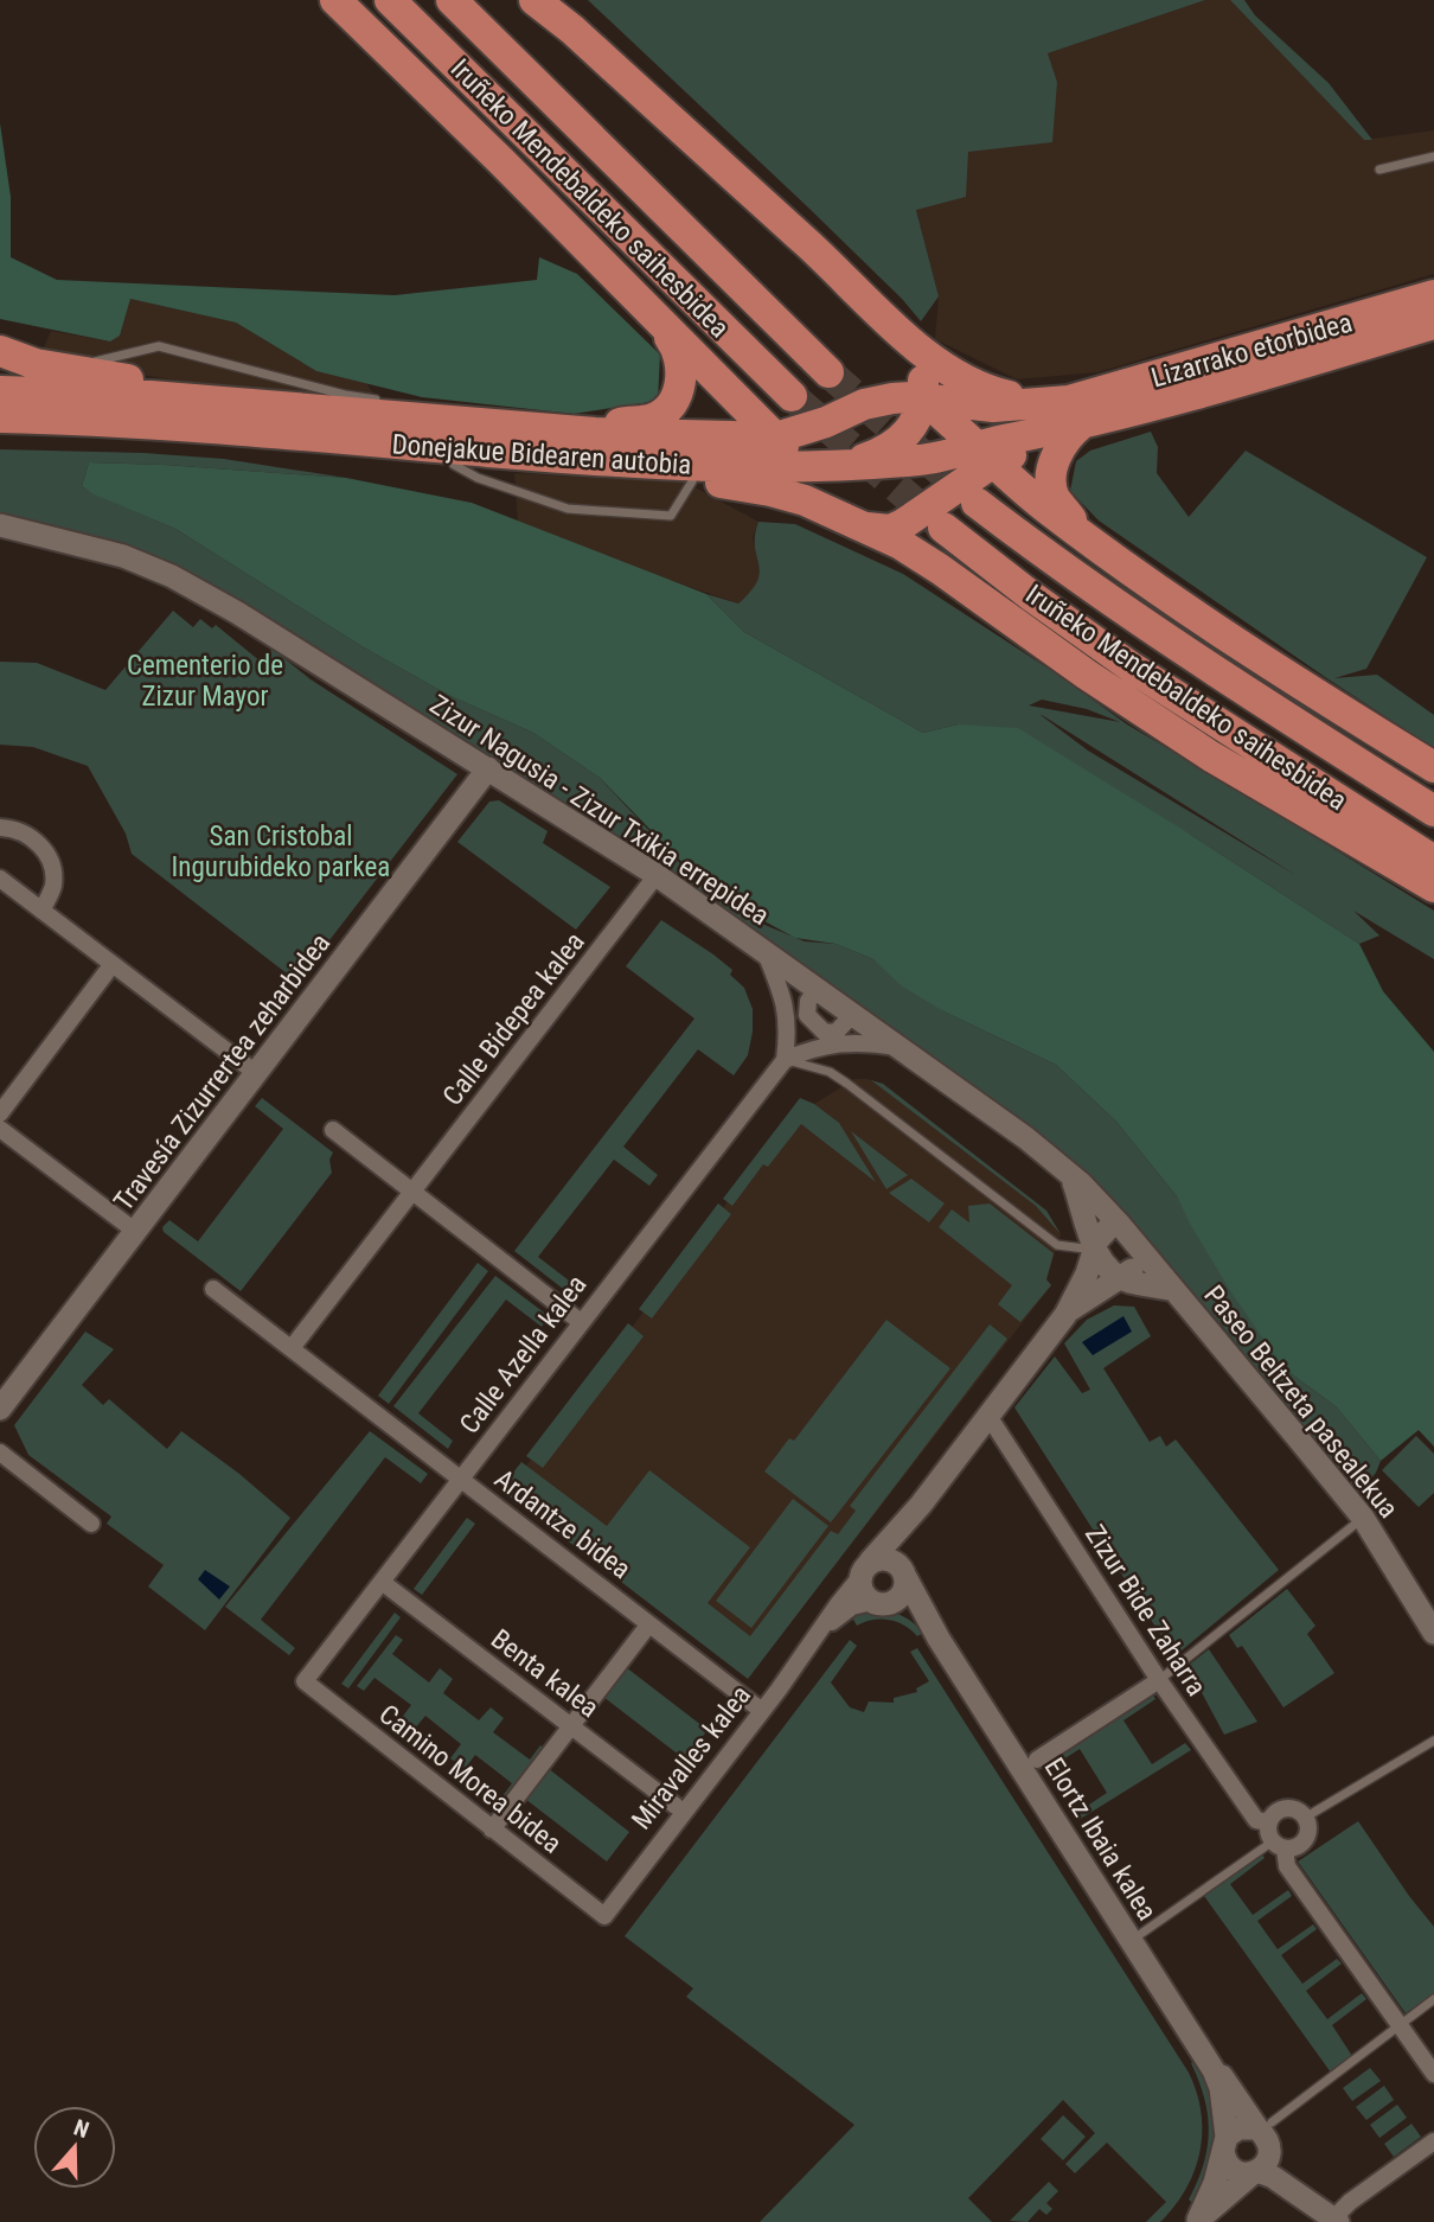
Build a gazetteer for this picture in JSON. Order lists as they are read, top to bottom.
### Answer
{
  "streets": {
    "highway": ["Iruñeko Mendebaldeko saihesbidea", "Lizarrako etorbidea", "Donejakue Bidearen autobia"],
    "street": [
      "Zizur Nagusia - Zizur Txikia errepidea",
      "Calle Bidepea kalea",
      "Travesía Zizurrertea zeharbidea",
      "Calle Azella kalea",
      "Paseo Beltzeta pasealekua",
      "Ardantze bidea",
      "Zizur Bide Zaharra",
      "Benta kalea",
      "Miravalles kalea",
      "Camino Morea bidea",
      "Elortz Ibaia kalea"
    ]
  },
  "crossings": [
    ["Lizarrako etorbidea", "Donejakue Bidearen autobia"],
    ["Zizur Nagusia - Zizur Txikia errepidea", "Calle Bidepea kalea"],
    ["Zizur Nagusia - Zizur Txikia errepidea", "Travesía Zizurrertea zeharbidea"],
    ["Zizur Nagusia - Zizur Txikia errepidea", "Calle Azella kalea"],
    ["Zizur Nagusia - Zizur Txikia errepidea", "Paseo Beltzeta pasealekua"],
    ["Zizur Nagusia - Zizur Txikia errepidea", "Miravalles kalea"],
    ["Calle Bidepea kalea", "Ardantze bidea"],
    ["Calle Azella kalea", "Ardantze bidea"],
    ["Calle Azella kalea", "Benta kalea"],
    ["Calle Azella kalea", "Camino Morea bidea"],
    ["Paseo Beltzeta pasealekua", "Miravalles kalea"],
    ["Ardantze bidea", "Miravalles kalea"],
    ["Zizur Bide Zaharra", "Miravalles kalea"],
    ["Miravalles kalea", "Camino Morea bidea"],
    ["Miravalles kalea", "Elortz Ibaia kalea"]
  ],
  "parks": ["Cementerio de Zizur Mayor", "San Cristobal Ingurubideko parkea"],
  "north": "top"
}
